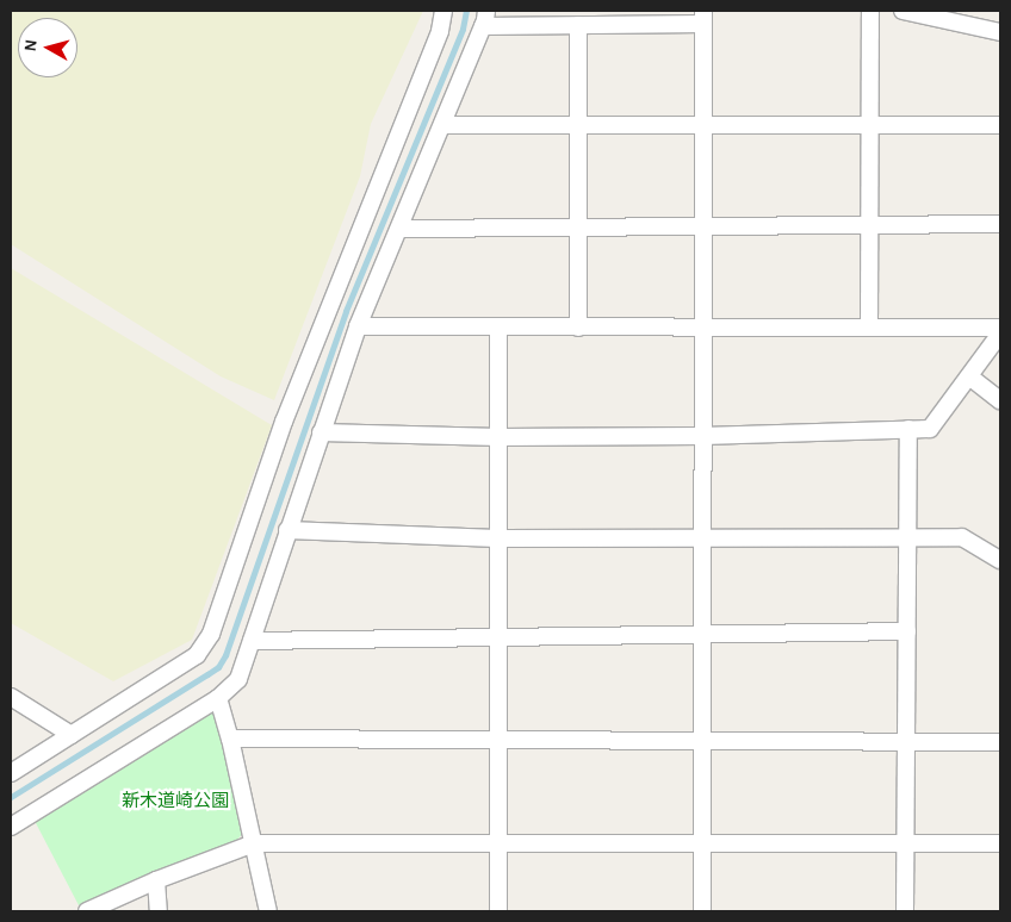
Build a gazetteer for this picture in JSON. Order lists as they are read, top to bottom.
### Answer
{
  "parks": ["新木道崎公園"],
  "north": "left"
}
